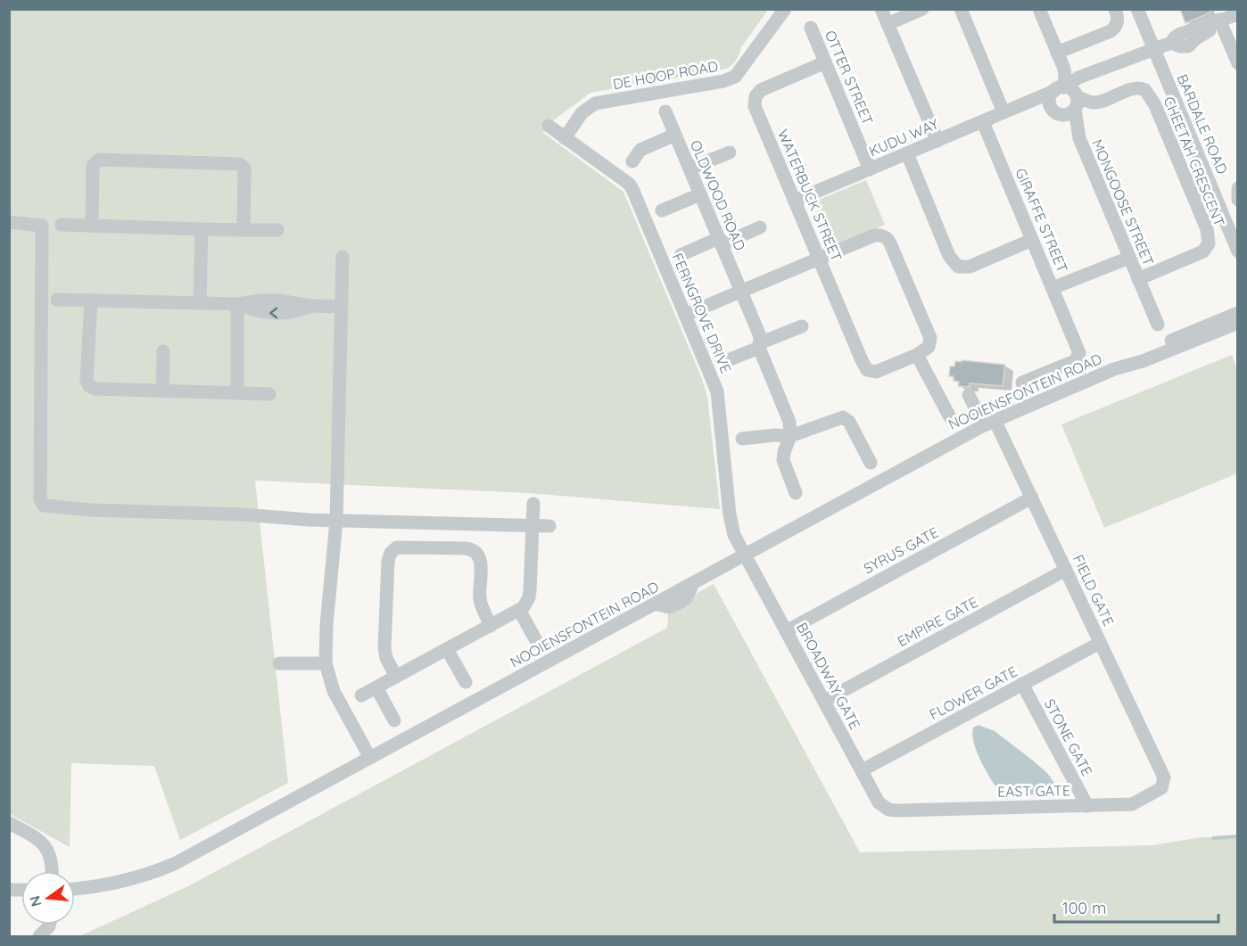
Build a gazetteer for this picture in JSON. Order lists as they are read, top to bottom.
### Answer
{
  "streets": {
    "street": [
      "DE HOOP ROAD",
      "OTTER STREET",
      "BARDALE ROAD",
      "KUDU WAY",
      "CHEETAH CRESCENT",
      "OLDWOOD ROAD",
      "WATERBUCK STREET",
      "MONGOOSE STREET",
      "GIRAFFE STREET",
      "FERNGROVE DRIVE",
      "NOOIENSFONTEIN ROAD",
      "SYRUS GATE",
      "FIELD GATE",
      "EMPIRE GATE",
      "BROADWAY GATE",
      "FLOWER GATE",
      "STONE GATE",
      "EAST GATE"
    ]
  },
  "crossings": [
    ["DE HOOP ROAD", "FERNGROVE DRIVE"],
    ["OTTER STREET", "KUDU WAY"],
    ["OTTER STREET", "WATERBUCK STREET"],
    ["BARDALE ROAD", "KUDU WAY"],
    ["KUDU WAY", "CHEETAH CRESCENT"],
    ["KUDU WAY", "WATERBUCK STREET"],
    ["KUDU WAY", "MONGOOSE STREET"],
    ["KUDU WAY", "GIRAFFE STREET"],
    ["CHEETAH CRESCENT", "MONGOOSE STREET"],
    ["FERNGROVE DRIVE", "NOOIENSFONTEIN ROAD"],
    ["FERNGROVE DRIVE", "BROADWAY GATE"],
    ["NOOIENSFONTEIN ROAD", "FIELD GATE"],
    ["NOOIENSFONTEIN ROAD", "BROADWAY GATE"],
    ["SYRUS GATE", "FIELD GATE"],
    ["SYRUS GATE", "BROADWAY GATE"],
    ["FIELD GATE", "EMPIRE GATE"],
    ["FIELD GATE", "FLOWER GATE"],
    ["FIELD GATE", "EAST GATE"],
    ["EMPIRE GATE", "BROADWAY GATE"],
    ["BROADWAY GATE", "FLOWER GATE"],
    ["BROADWAY GATE", "EAST GATE"],
    ["FLOWER GATE", "STONE GATE"],
    ["STONE GATE", "EAST GATE"]
  ],
  "scale_bar": "100 m",
  "north": "left"
}
